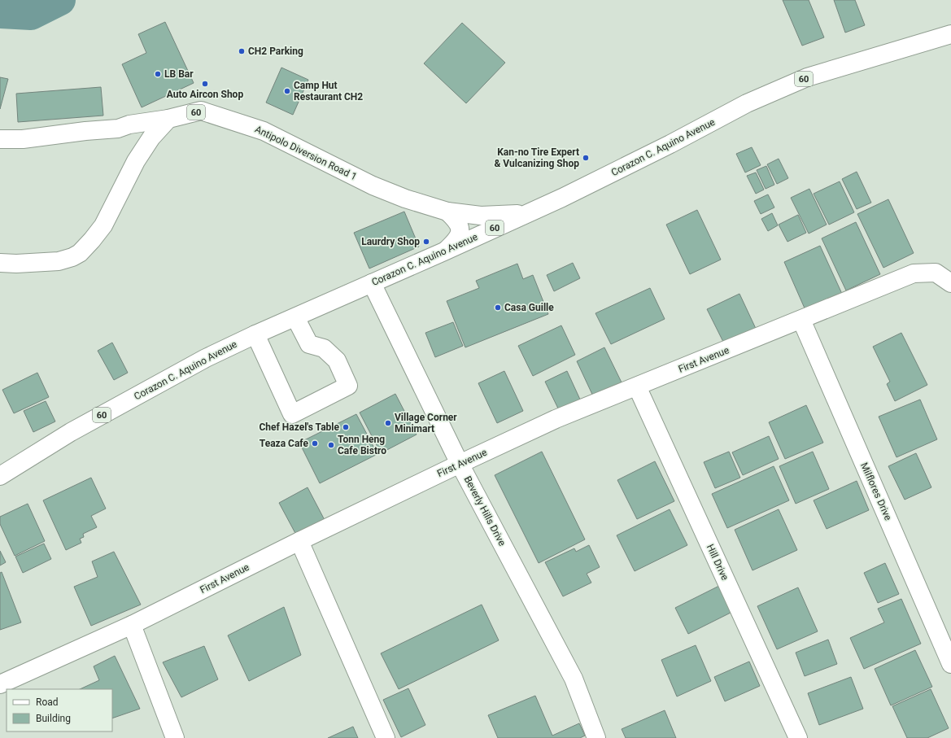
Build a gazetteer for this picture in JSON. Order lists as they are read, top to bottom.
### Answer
{
  "streets": {
    "street": [
      "60",
      "Corazon C. Aquino Avenue",
      "Antipolo Diversion Road 1",
      "First Avenue",
      "Milflores Drive",
      "Beverly Hills Drive",
      "Hill Drive"
    ]
  },
  "crossings": [
    ["Corazon C. Aquino Avenue", "Antipolo Diversion Road 1"],
    ["Corazon C. Aquino Avenue", "Beverly Hills Drive"],
    ["First Avenue", "Milflores Drive"],
    ["First Avenue", "Beverly Hills Drive"],
    ["First Avenue", "Hill Drive"]
  ],
  "places": [
    "CH2 Parking",
    "LB Bar",
    "Auto Aircon Shop",
    "Camp Hut Restaurant CH2",
    "Kan-no Tire Expert & Vulcanizing Shop",
    "Laurdry Shop",
    "Casa Guille",
    "Village Corner Minimart",
    "Chef Hazel's Table",
    "Teaza Cafe",
    "Tonn Heng Cafe Bistro"
  ],
  "legend": ["Road", "Building"]
}
